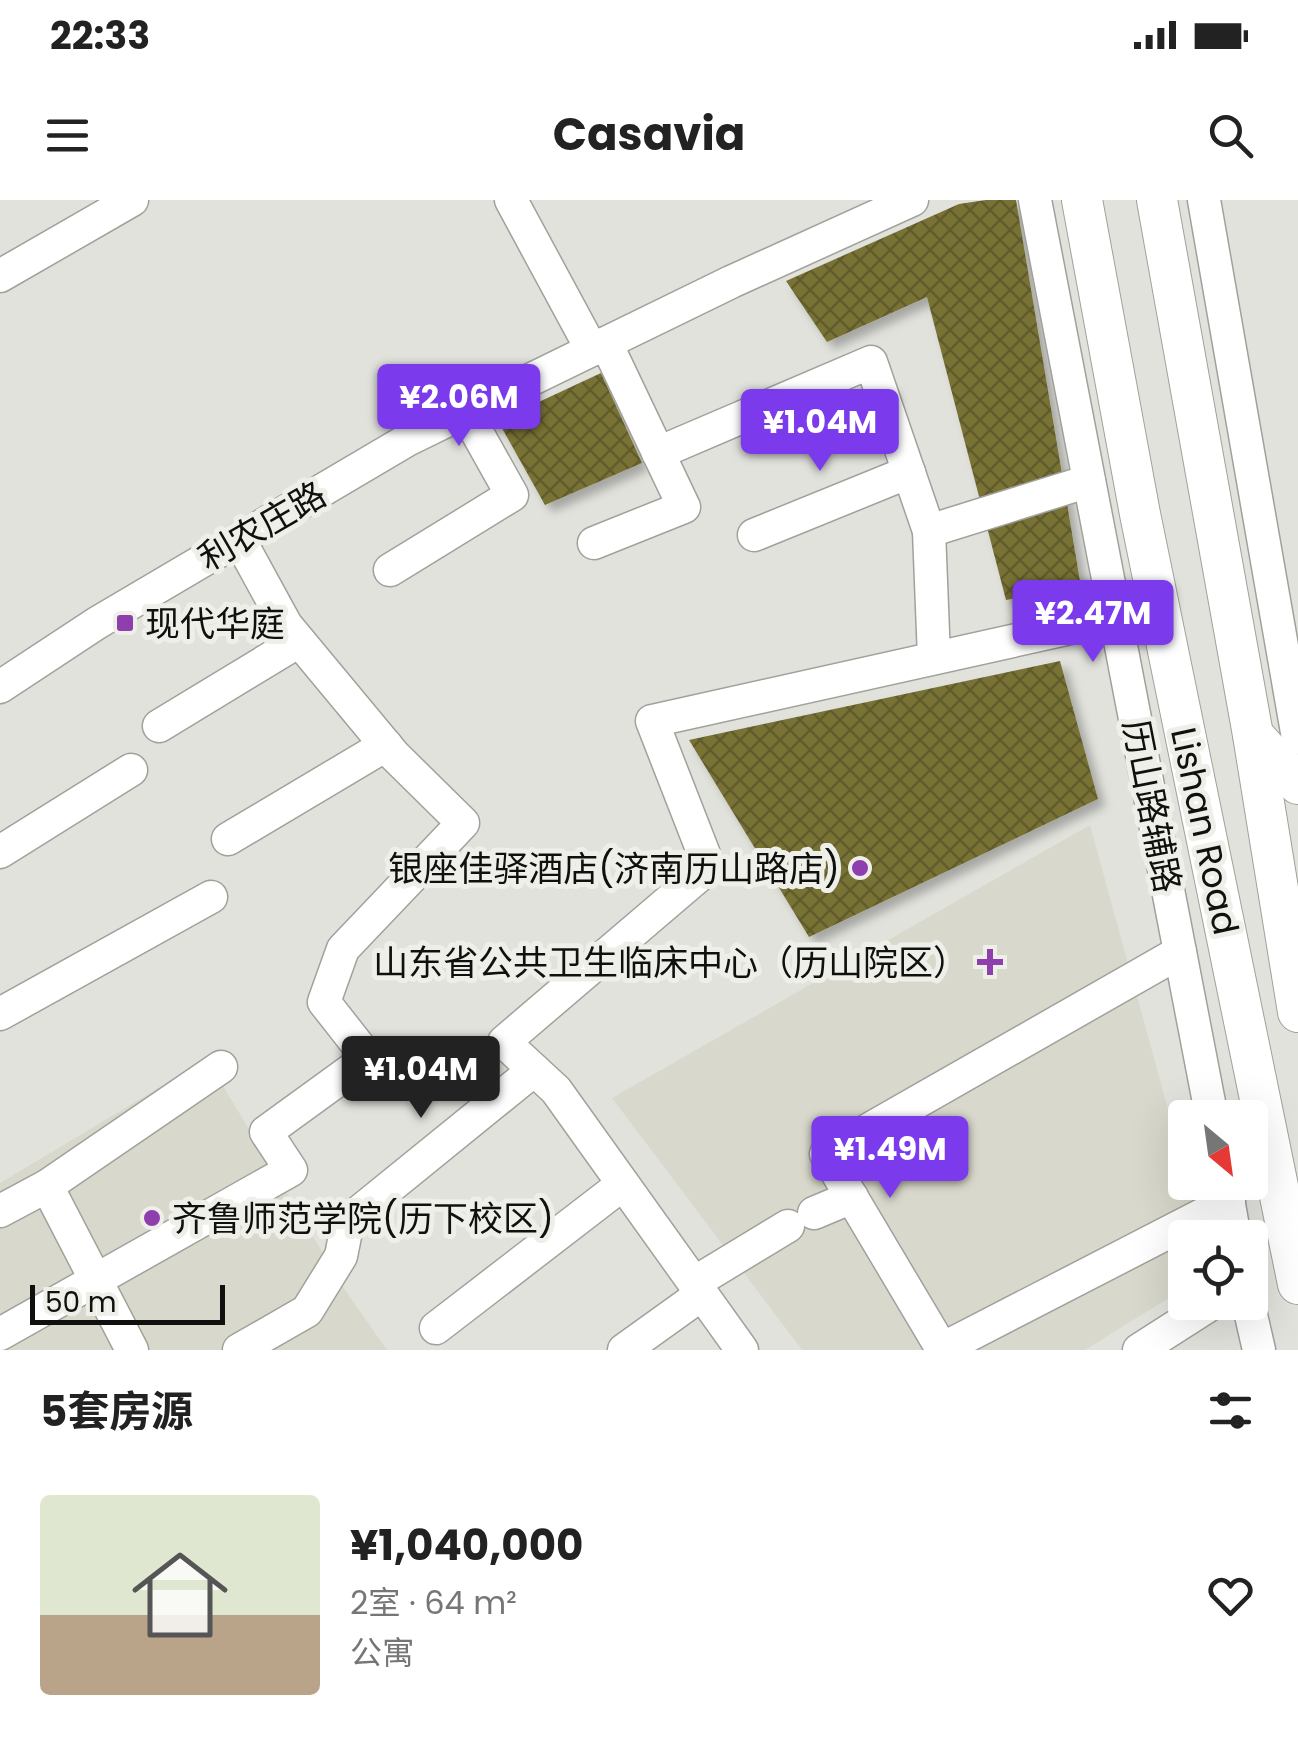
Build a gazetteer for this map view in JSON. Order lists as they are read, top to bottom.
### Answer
{
  "streets": {
    "main road": ["Lishan Road"],
    "street": ["利农庄路", "历山路辅路"]
  },
  "places": {
    "transit": ["现代华庭"],
    "other": ["银座佳驿酒店(济南历山路店)", "齐鲁师范学院(历下校区)"],
    "health": ["山东省公共卫生临床中心（历山院区）"]
  },
  "scale_bar": "50 m",
  "north": "bottom right",
  "page": {
    "status": "22:33",
    "header": "Casavia",
    "price": [
      "¥2.06M",
      "¥1.04M",
      "¥2.47M",
      "¥1.04M",
      "¥1.49M"
    ],
    "scale": "50 m",
    "heading": "5套房源",
    "list": [
      {
        "name": "¥1,040,000",
        "note": "2室 · 64 m² · 公寓"
      }
    ]
  }
}
